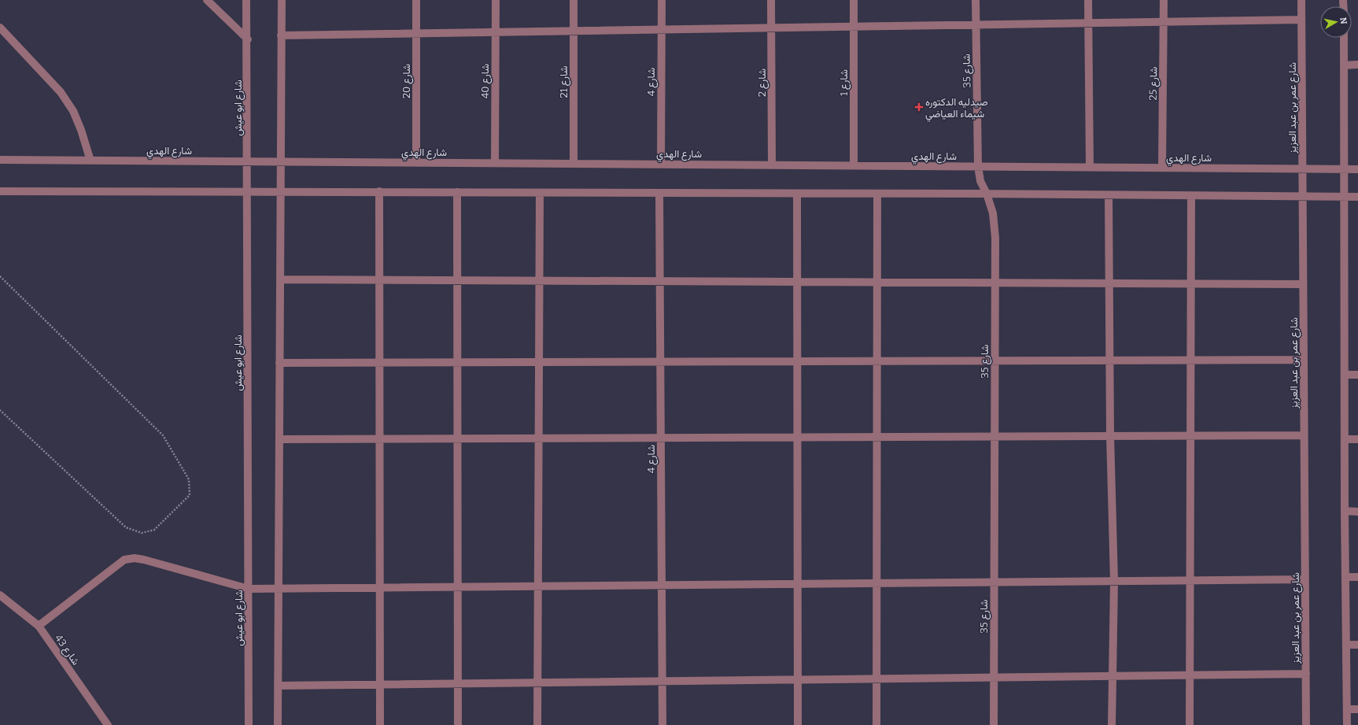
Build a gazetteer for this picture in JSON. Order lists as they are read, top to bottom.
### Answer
{
  "streets": {
    "street": [
      "شارع 35",
      "شارع 20",
      "شارع 40",
      "شارع 21",
      "شارع 4",
      "شارع 2",
      "شارع 1",
      "شارع 25",
      "شارع ابو عيش",
      "شارع عمر بن عبد العزيز",
      "شارع الهدي",
      "شارع 43"
    ]
  },
  "crossings": [
    ["شارع 35", "شارع الهدي"],
    ["شارع 20", "شارع الهدي"],
    ["شارع 40", "شارع الهدي"],
    ["شارع 21", "شارع الهدي"],
    ["شارع 4", "شارع الهدي"],
    ["شارع 2", "شارع الهدي"],
    ["شارع 1", "شارع الهدي"],
    ["شارع 25", "شارع الهدي"],
    ["شارع ابو عيش", "شارع الهدي"],
    ["شارع عمر بن عبد العزيز", "شارع الهدي"]
  ],
  "places": {
    "health": ["صيدليه الدكتوره شيماء العياضي"]
  },
  "north": "right"
}
